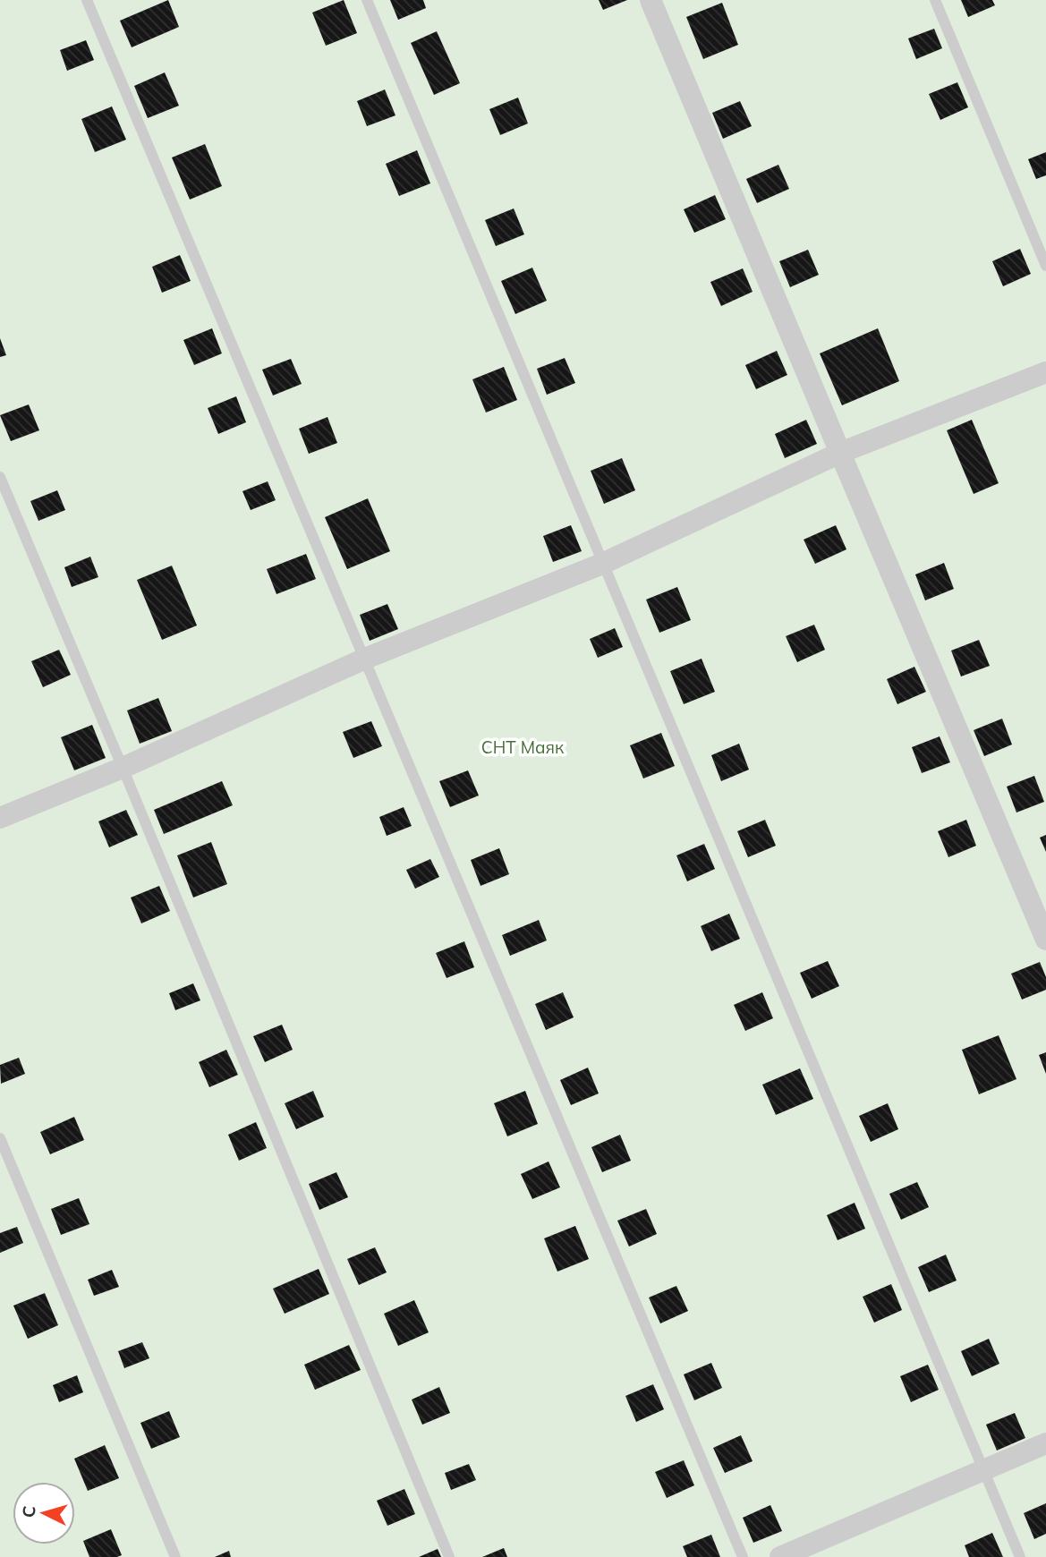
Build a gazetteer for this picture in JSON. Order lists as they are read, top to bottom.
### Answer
{
  "parks": ["СНТ Маяк"],
  "north": "left"
}
